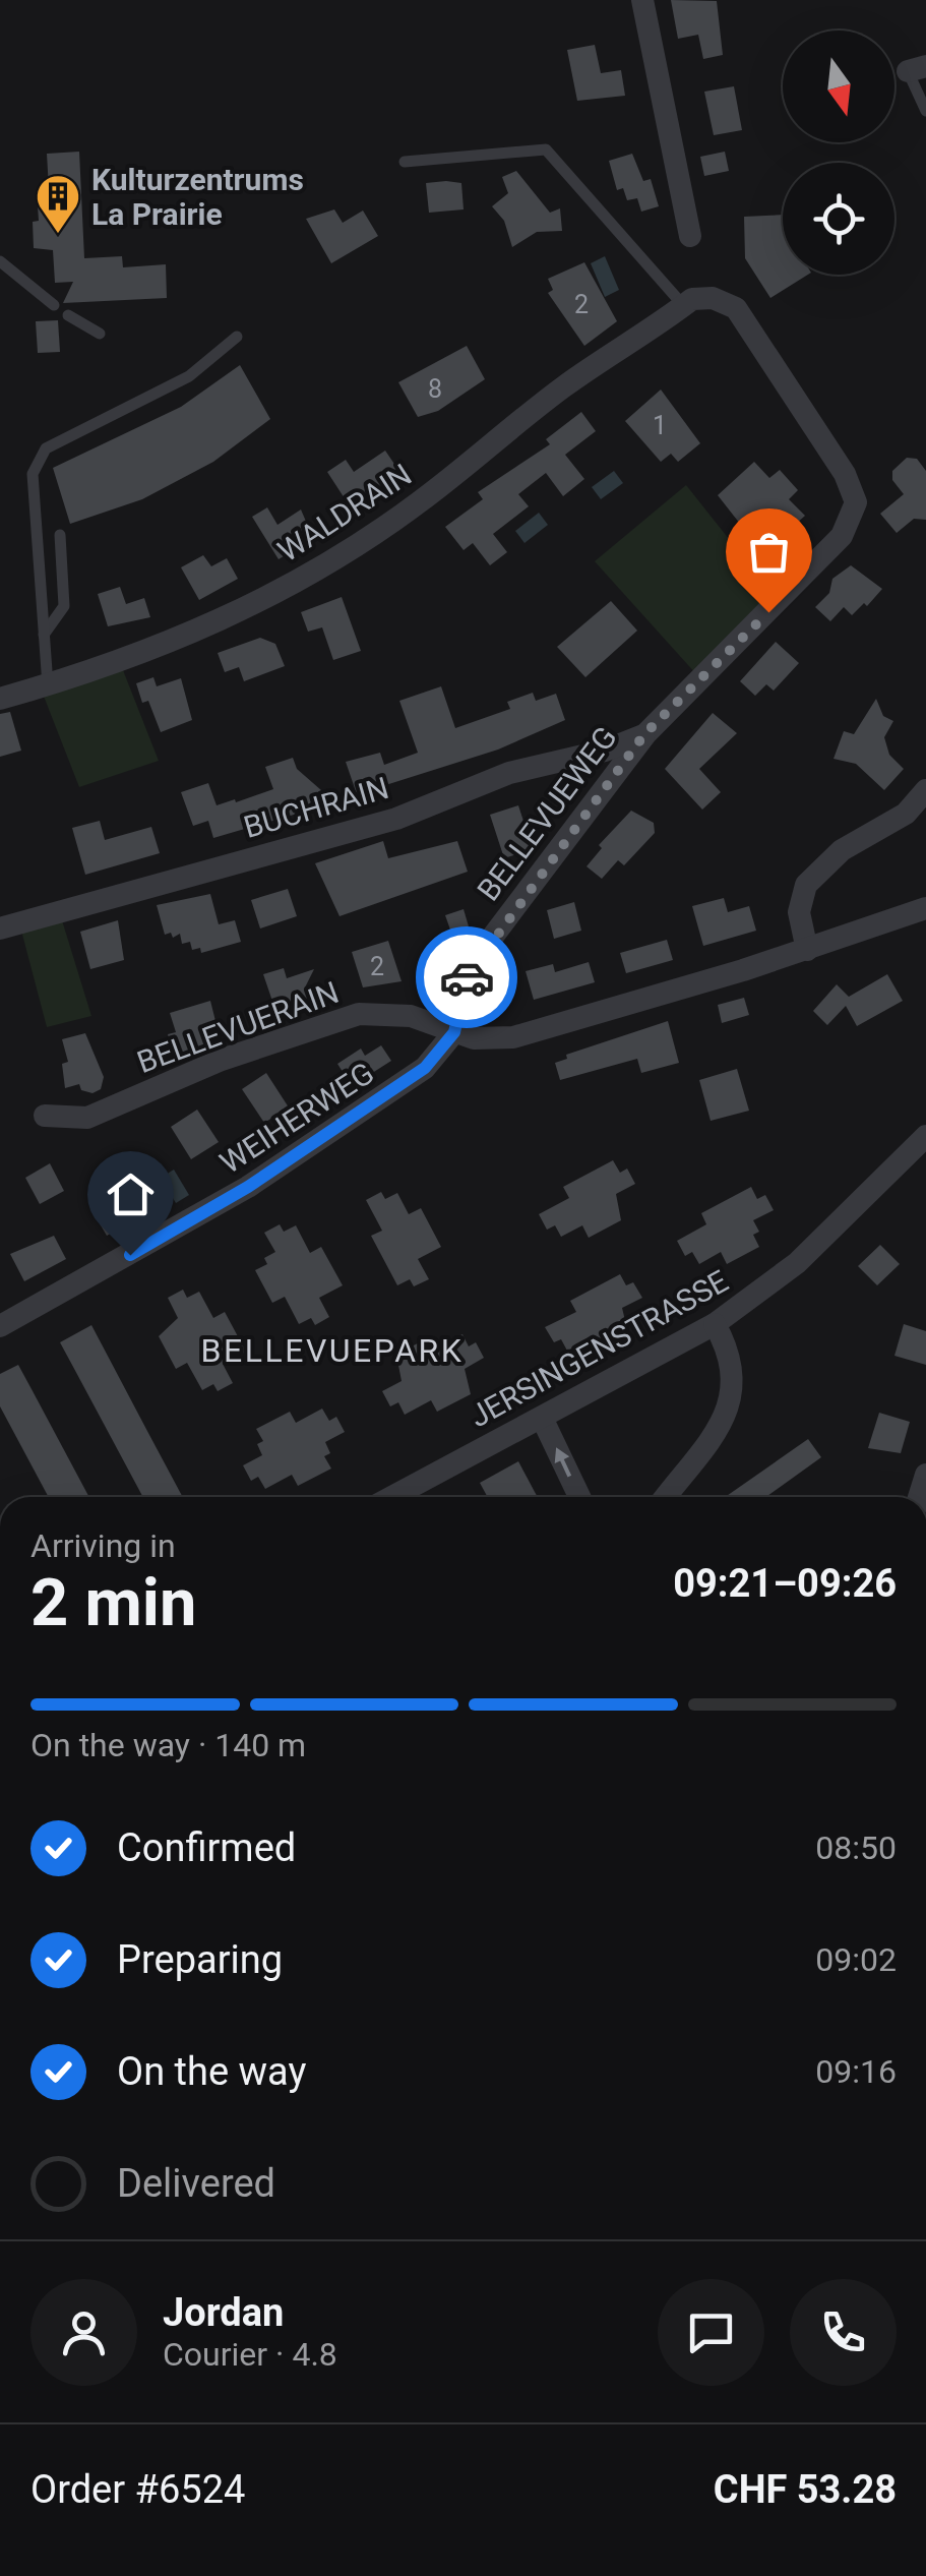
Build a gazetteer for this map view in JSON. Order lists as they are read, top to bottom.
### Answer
{
  "streets": {
    "street": [
      "WALDRAIN",
      "BUCHRAIN",
      "BELLEVUEWEG",
      "BELLEVUERAIN",
      "WEIHERWEG",
      "JERSINGENSTRASSE"
    ]
  },
  "crossings": [
    ["WALDRAIN", "BELLEVUEWEG"],
    ["BUCHRAIN", "BELLEVUEWEG"],
    ["BELLEVUEWEG", "BELLEVUERAIN"],
    ["BELLEVUEWEG", "WEIHERWEG"],
    ["BELLEVUERAIN", "WEIHERWEG"]
  ],
  "districts": ["BELLEVUEPARK"],
  "places": {
    "building": ["Kulturzentrums La Prairie"]
  },
  "house_numbers": [
    "2",
    "8",
    "1",
    "2"
  ],
  "north": "bottom",
  "page": {
    "heading": ["2 min", "Arriving in", "09:21–09:26"],
    "panel": [
      "Jordan",
      "Courier · 4.8",
      "Order #6524",
      "CHF 53.28"
    ],
    "bar": "On the way · 140 m",
    "list": [
      ["Confirmed", "08:50"],
      ["Preparing", "09:02"],
      ["On the way", "09:16"],
      "Delivered"
    ]
  }
}
